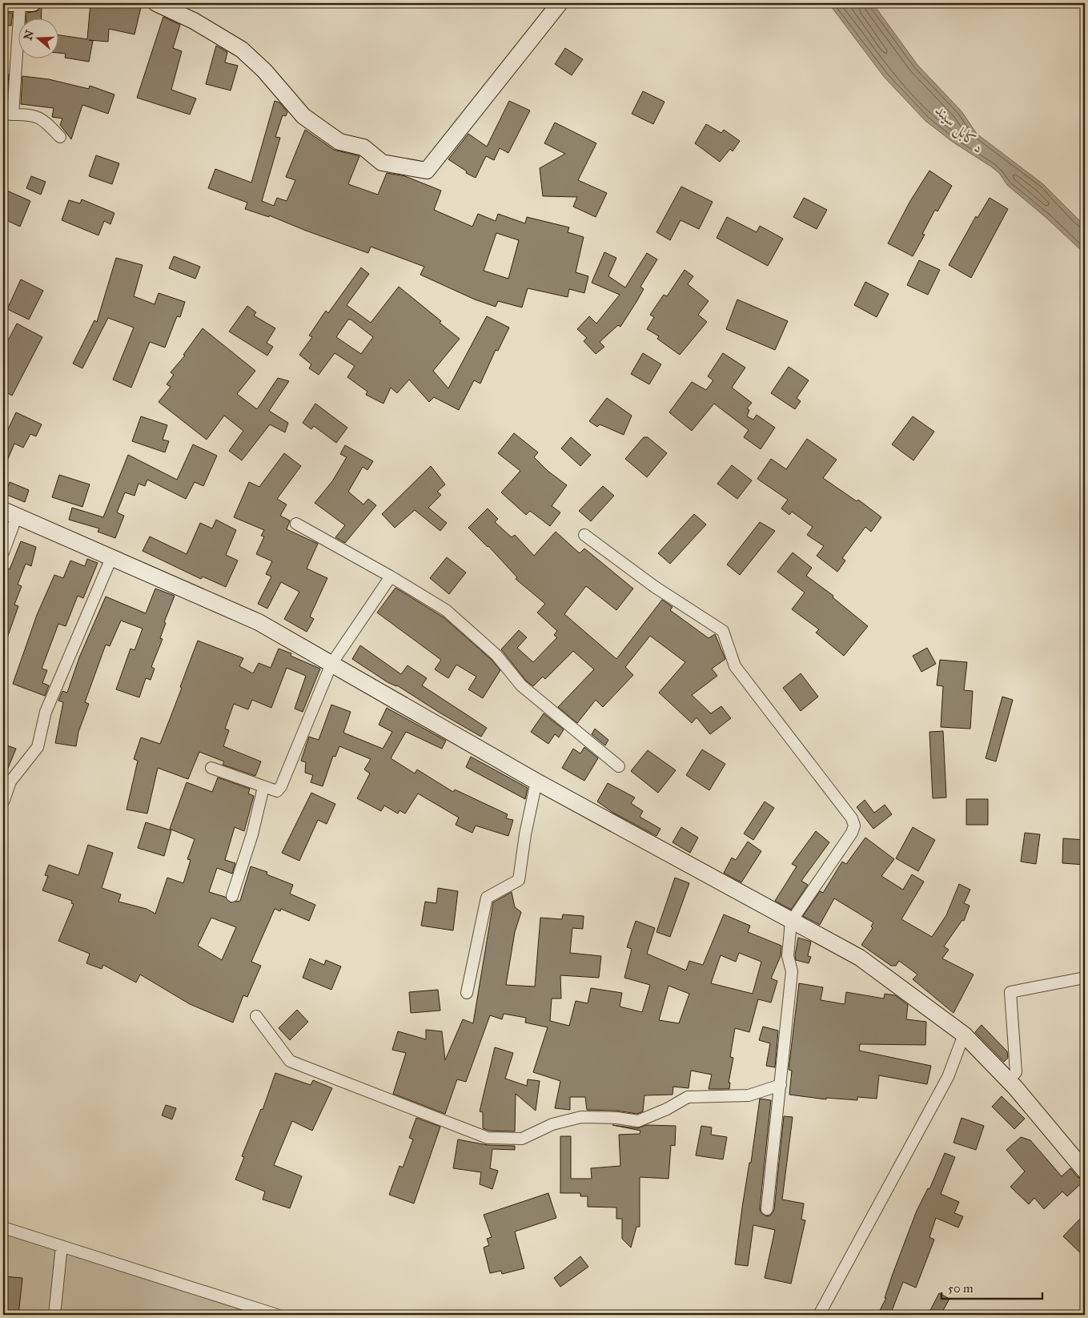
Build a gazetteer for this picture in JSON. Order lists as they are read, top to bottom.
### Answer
{
  "water": ["د کابل سيند"],
  "scale_bar": "50 m",
  "north": "left"
}
